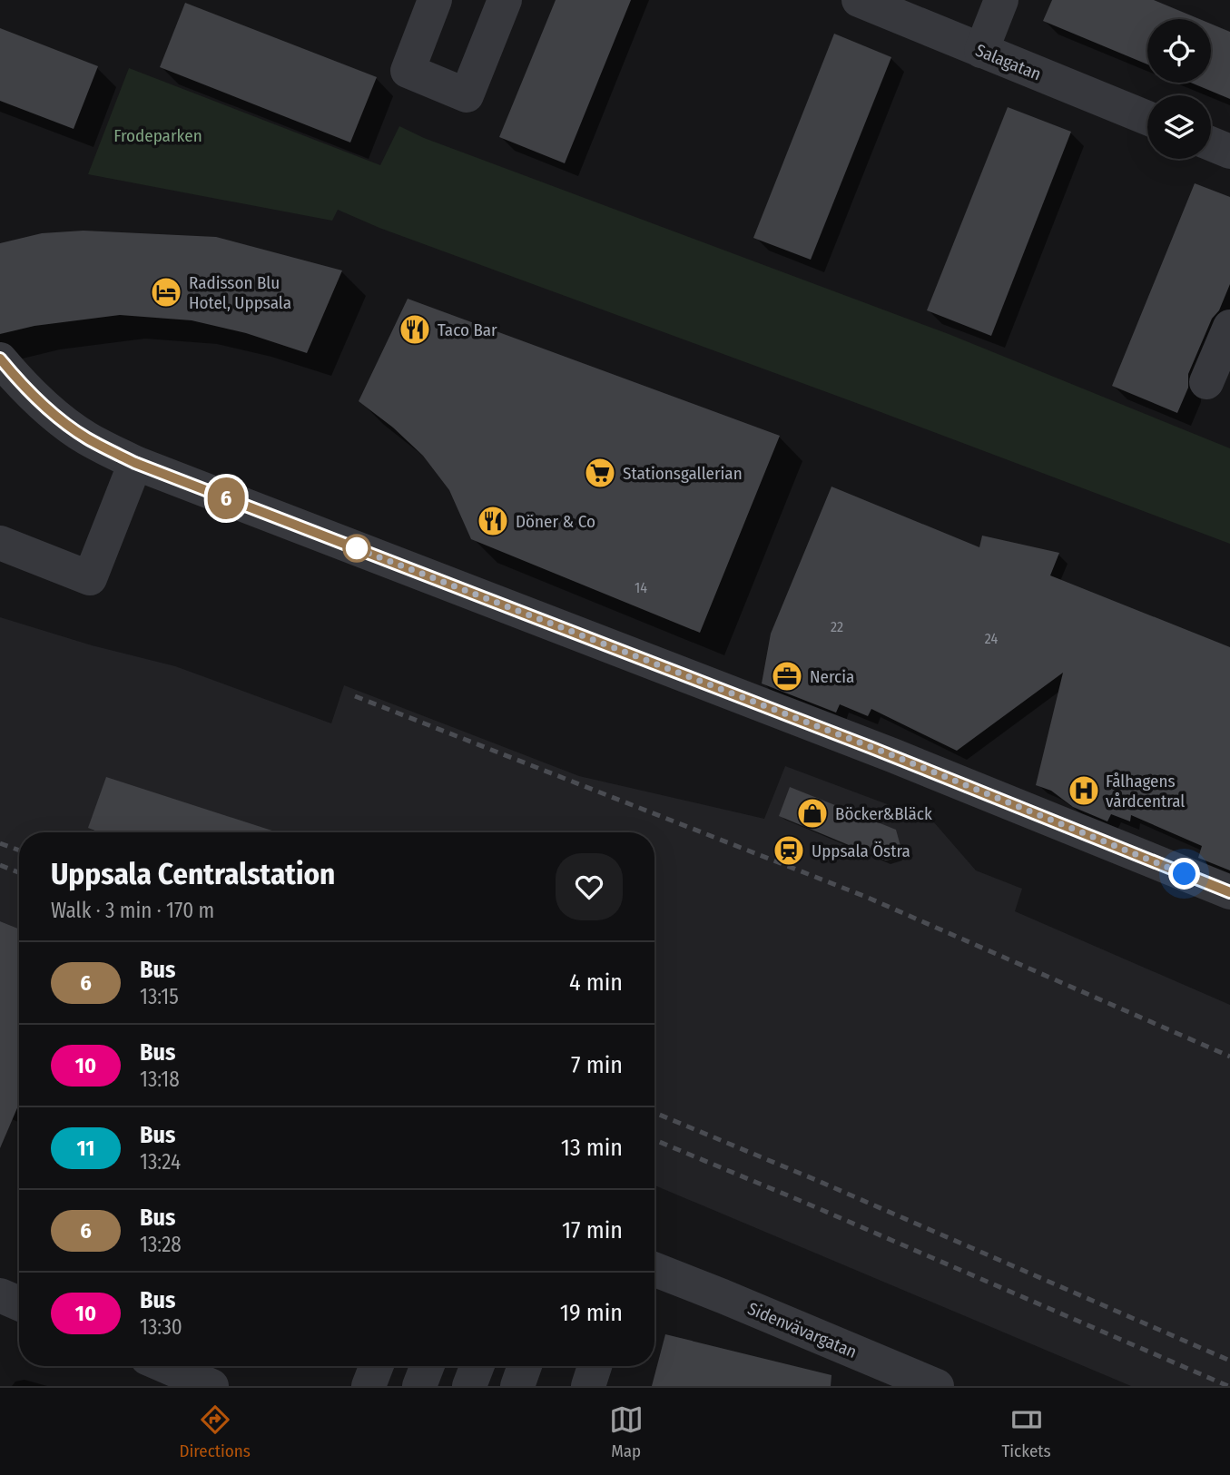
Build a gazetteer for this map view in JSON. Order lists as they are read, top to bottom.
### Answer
{
  "streets": {
    "street": ["Salagatan", "Sidenvävargatan"]
  },
  "parks": ["Frodeparken"],
  "places": {
    "hotel": ["Radisson Blu Hotel, Uppsala"],
    "restaurant": ["Taco Bar", "Döner & Co"],
    "supermarket": ["Stationsgallerian"],
    "office": ["Nercia"],
    "hospital": ["Fålhagens vårdcentral"],
    "shop": ["Böcker&Bläck"],
    "station": ["Uppsala Östra"]
  },
  "lines": ["bus line 6"],
  "house_numbers": ["14", "22", "24"],
  "page": {
    "on_map": "6",
    "heading": ["Uppsala Centralstation", "Walk · 3 min · 170 m"],
    "list": [
      {
        "mark": "6",
        "name": "Bus",
        "note": "13:15",
        "value": "4 min"
      },
      {
        "mark": "10",
        "name": "Bus",
        "note": "13:18",
        "value": "7 min"
      },
      {
        "mark": "11",
        "name": "Bus",
        "note": "13:24",
        "value": "13 min"
      },
      {
        "mark": "6",
        "name": "Bus",
        "note": "13:28",
        "value": "17 min"
      },
      {
        "mark": "10",
        "name": "Bus",
        "note": "13:30",
        "value": "19 min"
      }
    ],
    "tabs": ["Directions", "Map", "Tickets"]
  }
}
